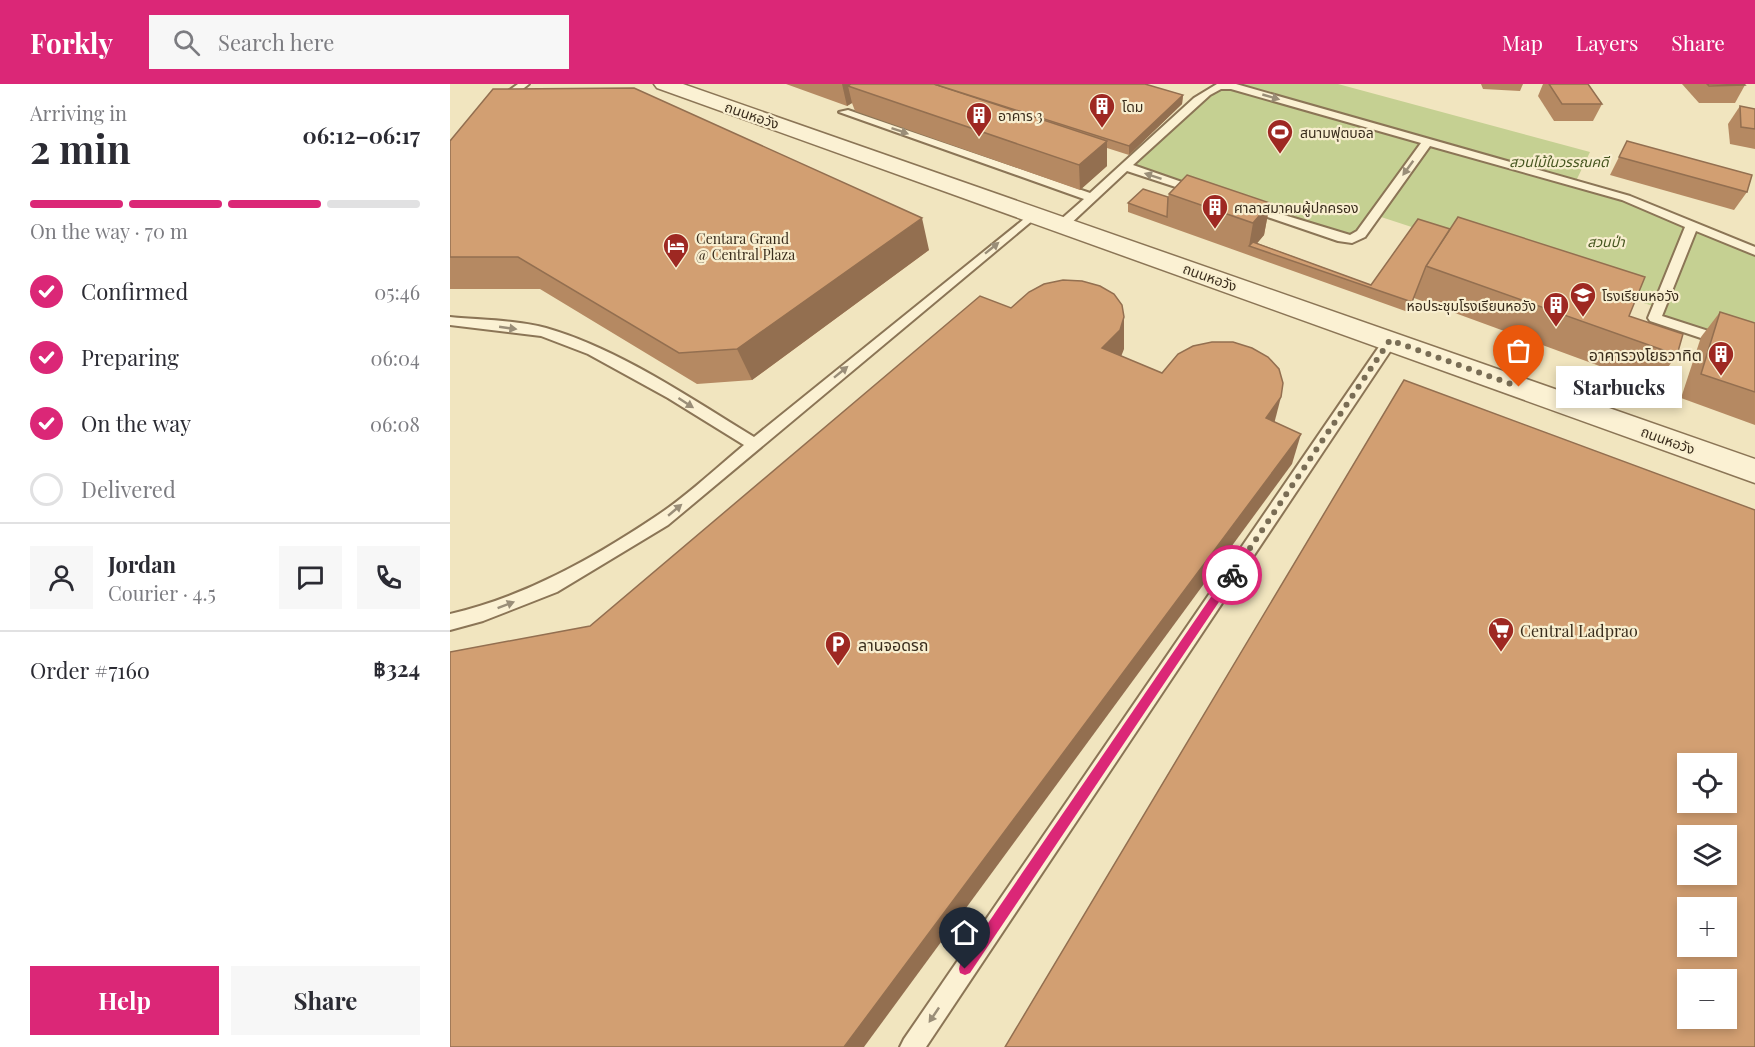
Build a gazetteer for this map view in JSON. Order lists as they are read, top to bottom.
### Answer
{
  "streets": {
    "street": ["ถนนหอวัง"]
  },
  "parks": ["สวนไม้ในวรรณคดี", "สวนป่า"],
  "places": {
    "building": [
      "โดม",
      "อาคาร 3",
      "ศาลาสมาคมผู้ปกครอง",
      "หอประชุมโรงเรียนหอวัง",
      "อาคารวงโยธวาทิต"
    ],
    "sports": ["สนามฟุตบอล"],
    "hotel": ["Centara Grand @ Central Plaza"],
    "school or university": ["โรงเรียนหอวัง"],
    "other": ["Starbucks"],
    "supermarket": ["Central Ladprao"],
    "parking": ["ลานจอดรถ"]
  },
  "page": {
    "header": "Forkly",
    "search": "Search here",
    "nav": ["Map", "Layers", "Share"],
    "heading": ["2 min", "Arriving in", "06:12–06:17"],
    "panel": [
      "Jordan",
      "Courier · 4.5",
      "Order #7160",
      "฿324"
    ],
    "bar": "On the way · 70 m",
    "list": [
      ["Confirmed", "05:46"],
      ["Preparing", "06:04"],
      ["On the way", "06:08"],
      "Delivered"
    ],
    "bubble": "Starbucks",
    "map_buttons": ["+", "−"],
    "buttons": ["Help", "Share"]
  }
}
